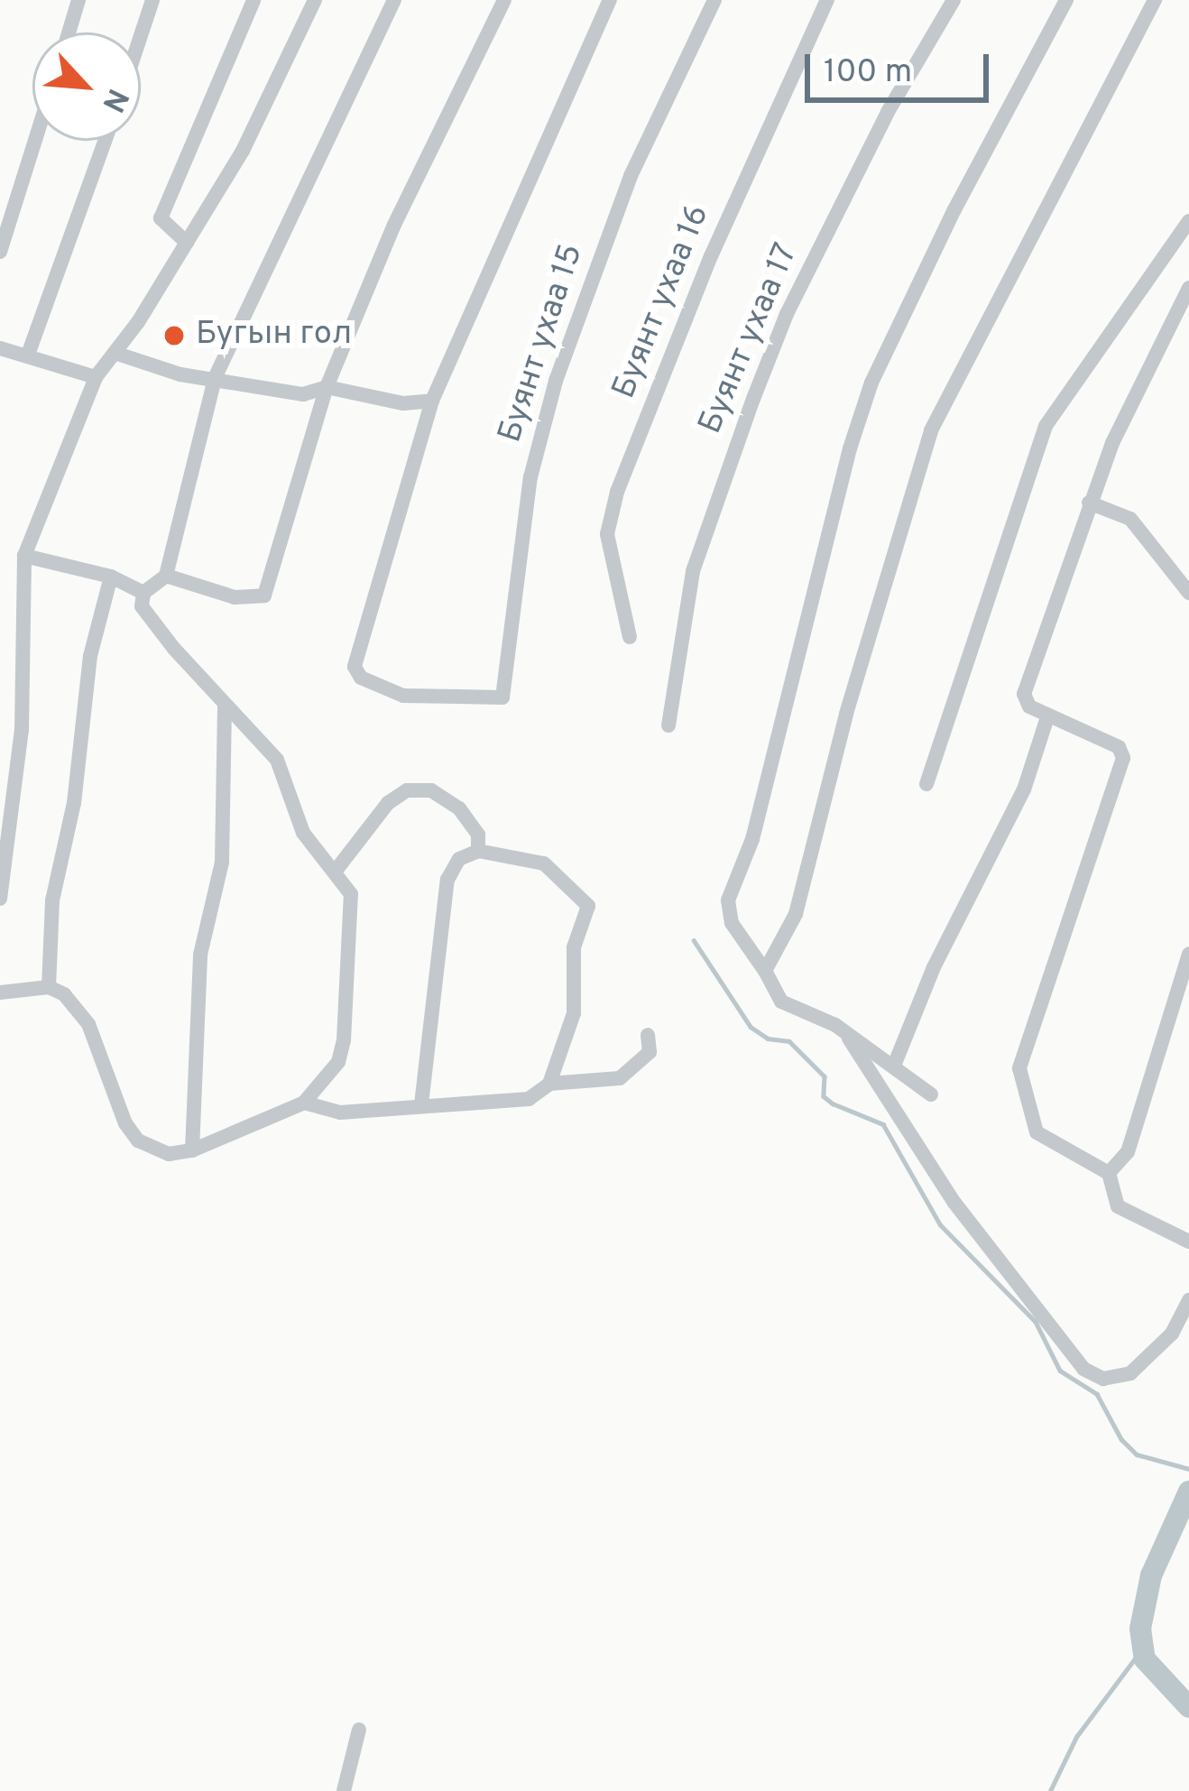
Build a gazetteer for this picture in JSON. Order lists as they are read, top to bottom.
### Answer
{
  "streets": {
    "street": ["Буянт ухаа 16", "Буянт ухаа 17", "Буянт ухаа 15"]
  },
  "places": ["Бугын гол"],
  "scale_bar": "100 m",
  "north": "bottom right"
}
